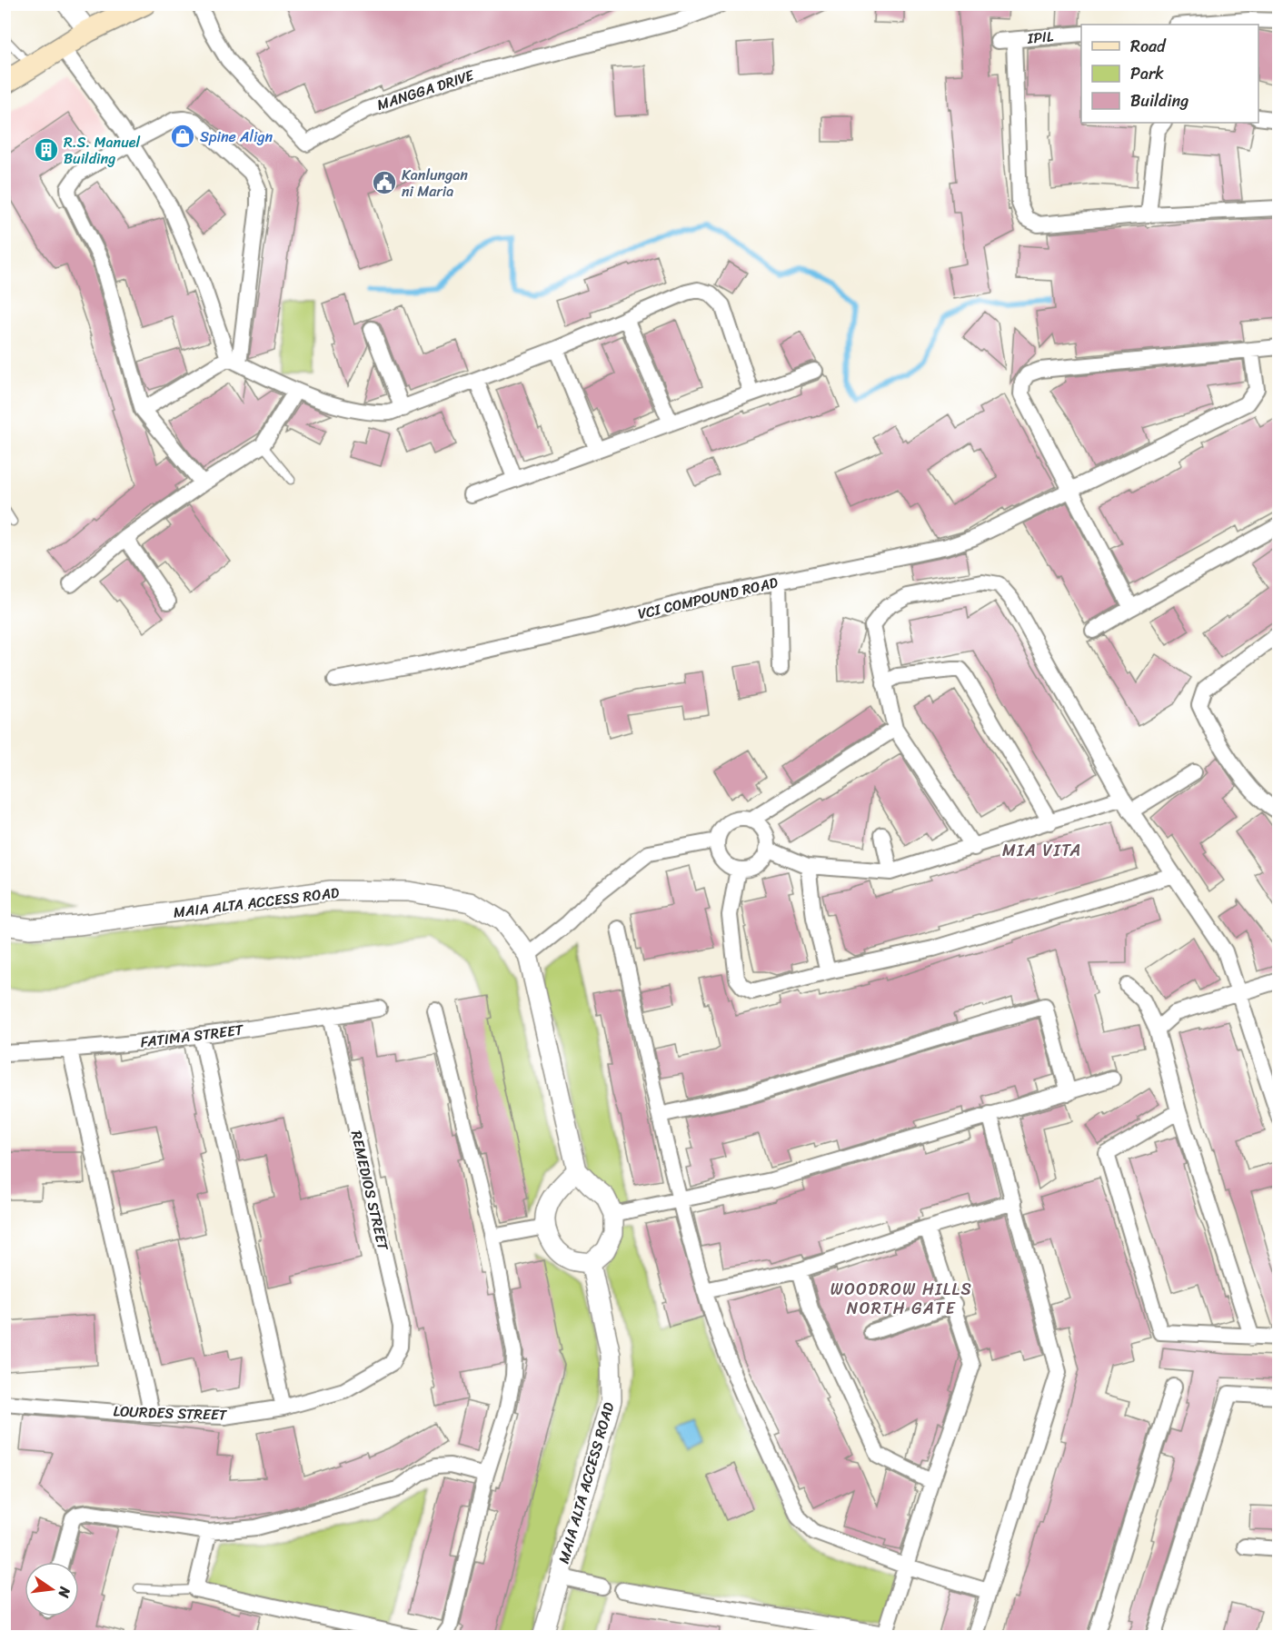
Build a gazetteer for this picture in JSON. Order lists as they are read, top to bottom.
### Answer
{
  "streets": {
    "street": [
      "IPIL",
      "MANGGA DRIVE",
      "VCI COMPOUND ROAD",
      "MAIA ALTA ACCESS ROAD",
      "FATIMA STREET",
      "REMEDIOS STREET",
      "LOURDES STREET"
    ]
  },
  "crossings": [
    ["FATIMA STREET", "REMEDIOS STREET"],
    ["REMEDIOS STREET", "LOURDES STREET"]
  ],
  "districts": ["MIA VITA", "WOODROW HILLS NORTH GATE"],
  "places": {
    "shop": ["Spine Align"],
    "building": ["R.S. Manuel Building"],
    "public building": ["Kanlungan ni Maria"]
  },
  "legend": ["Road", "Park", "Building"],
  "north": "right"
}
